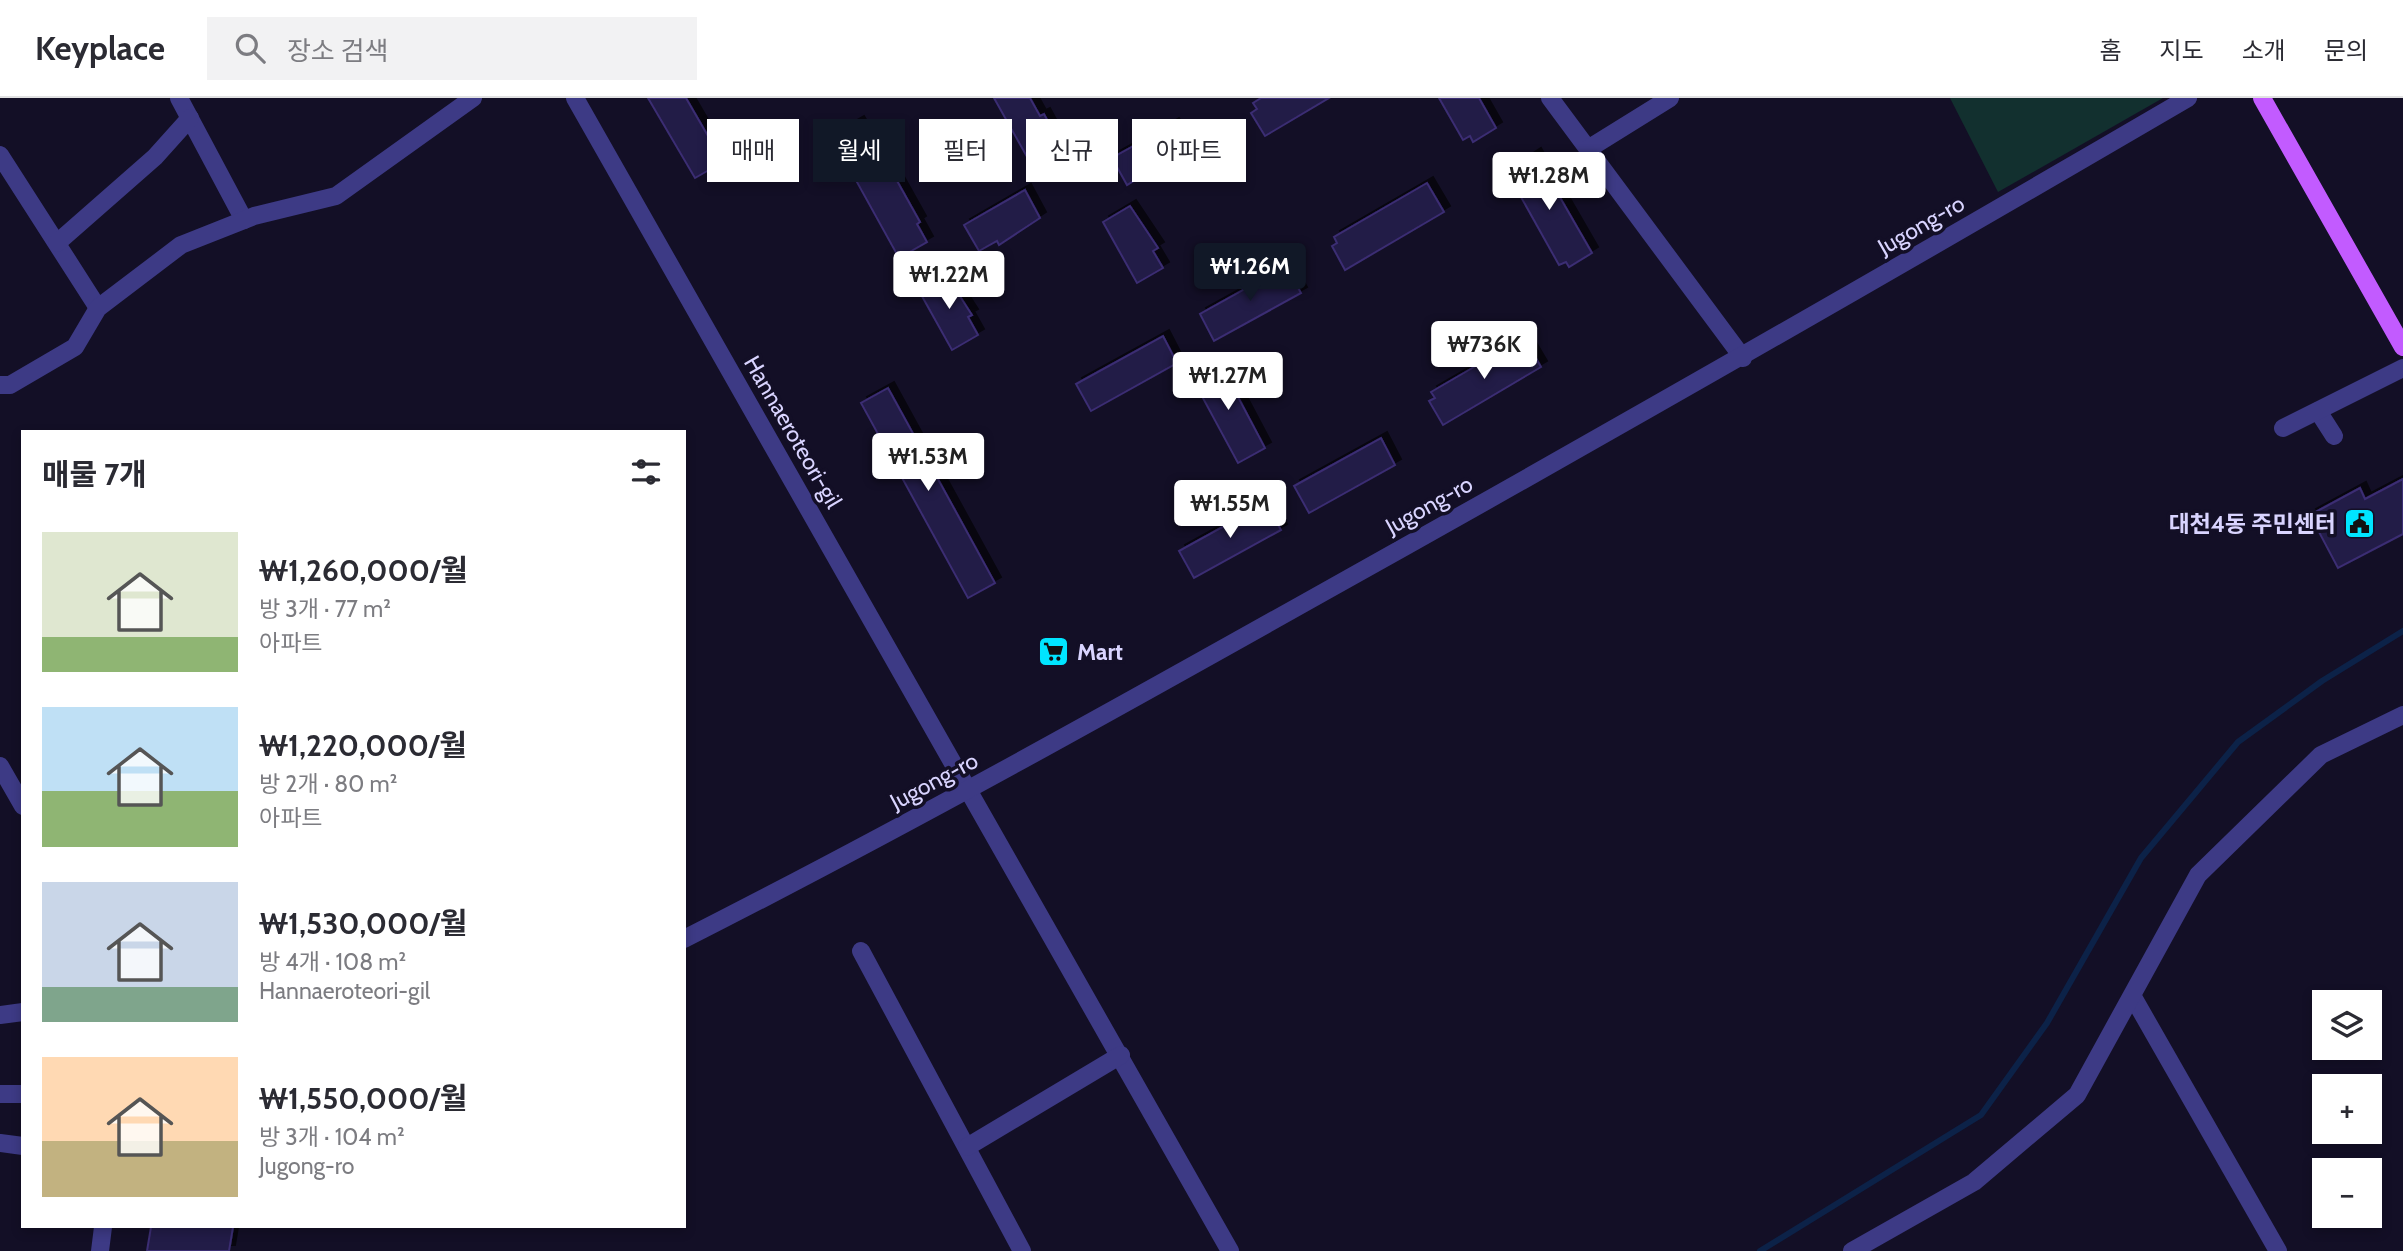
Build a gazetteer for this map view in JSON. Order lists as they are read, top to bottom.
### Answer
{
  "streets": {
    "street": ["Jugong-ro", "Hannaeroteori-gil"]
  },
  "crossings": [
    ["Jugong-ro", "Hannaeroteori-gil"]
  ],
  "places": {
    "public building": ["대천4동 주민센터"],
    "supermarket": ["Mart"]
  },
  "page": {
    "header": "Keyplace",
    "search": "장소 검색",
    "nav": [
      "홈",
      "지도",
      "소개",
      "문의"
    ],
    "chip": [
      "매매",
      "월세",
      "필터",
      "신규",
      "아파트"
    ],
    "price": [
      "₩1.28M",
      "₩1.26M",
      "₩1.22M",
      "₩736K",
      "₩1.27M",
      "₩1.53M",
      "₩1.55M"
    ],
    "heading": "매물 7개",
    "list": [
      {
        "name": "₩1,260,000/월",
        "note": "방 3개 · 77 m² · 아파트"
      },
      {
        "name": "₩1,220,000/월",
        "note": "방 2개 · 80 m² · 아파트"
      },
      {
        "name": "₩1,530,000/월",
        "note": "방 4개 · 108 m² · Hannaeroteori-gil"
      },
      {
        "name": "₩1,550,000/월",
        "note": "방 3개 · 104 m² · Jugong-ro"
      }
    ],
    "map_buttons": ["+", "−"]
  }
}
